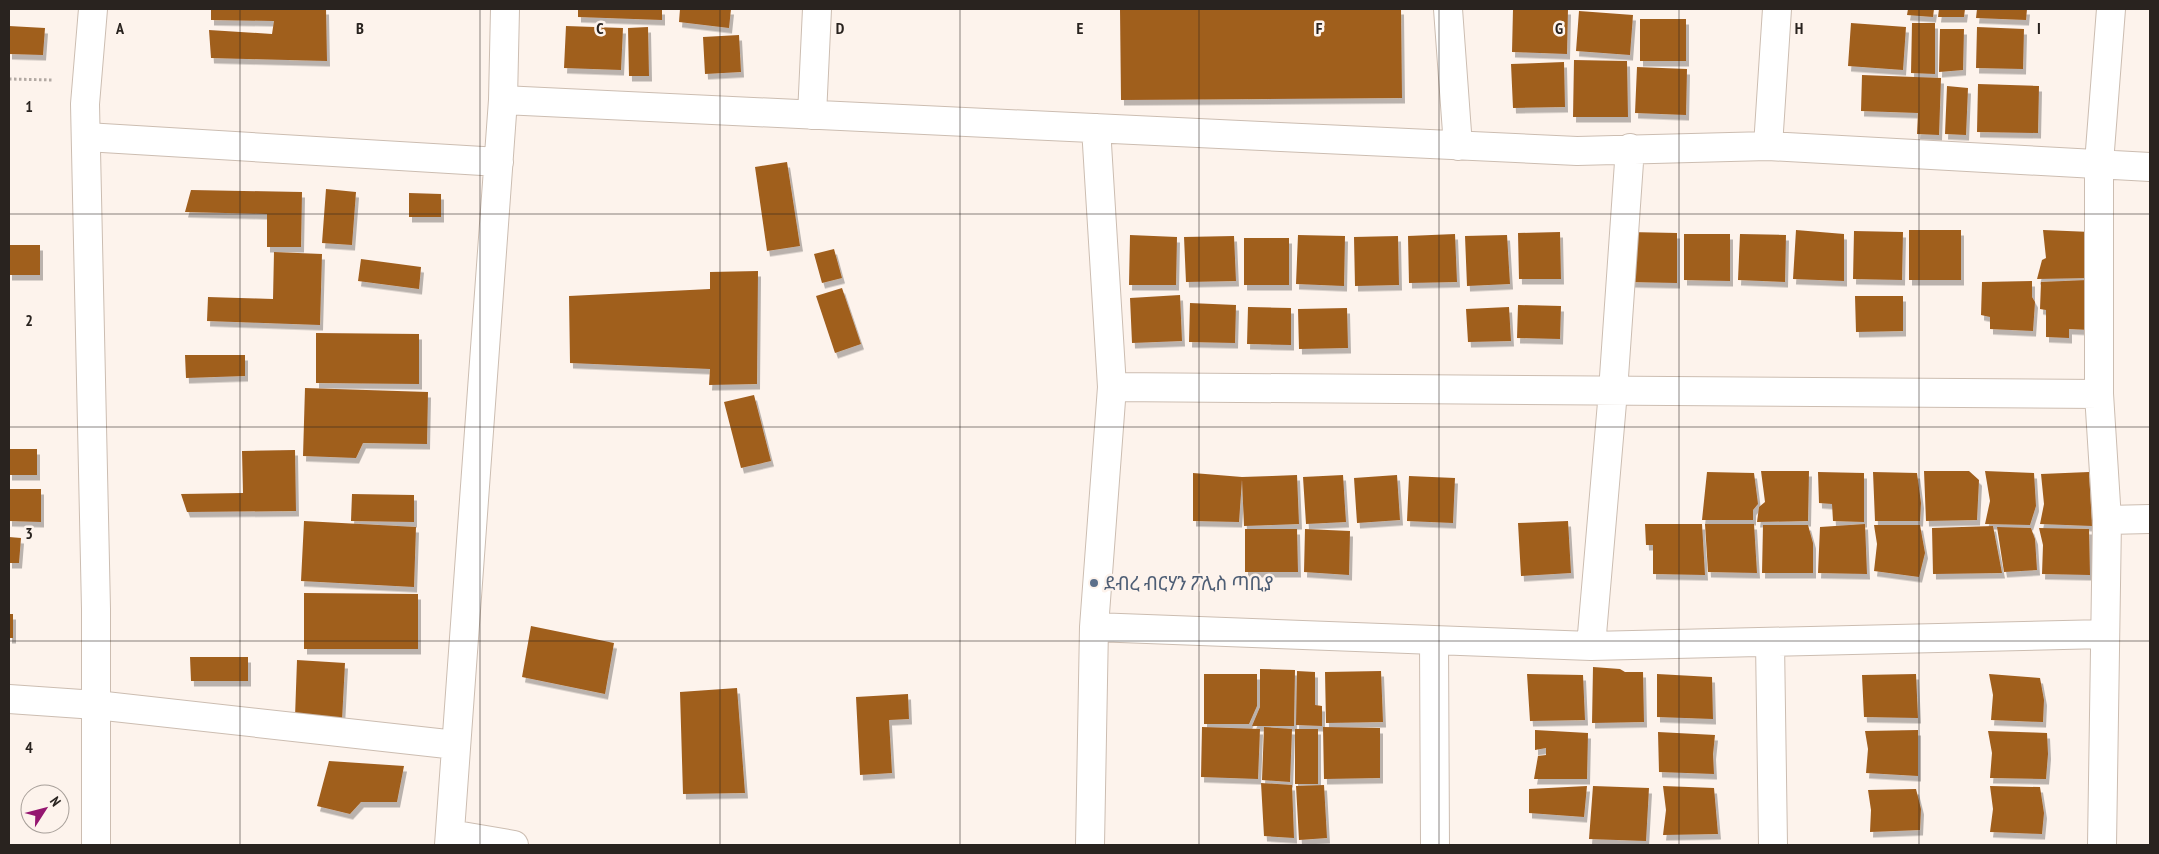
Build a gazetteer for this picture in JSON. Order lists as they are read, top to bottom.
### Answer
{
  "places": ["ደብረ ብርሃን ፖሊስ ጣቢያ"],
  "north": "top right",
  "grid": {
    "columns": [
      "A",
      "B",
      "C",
      "D",
      "E",
      "F",
      "G",
      "H",
      "I"
    ],
    "rows": [
      "1",
      "2",
      "3",
      "4"
    ]
  }
}
